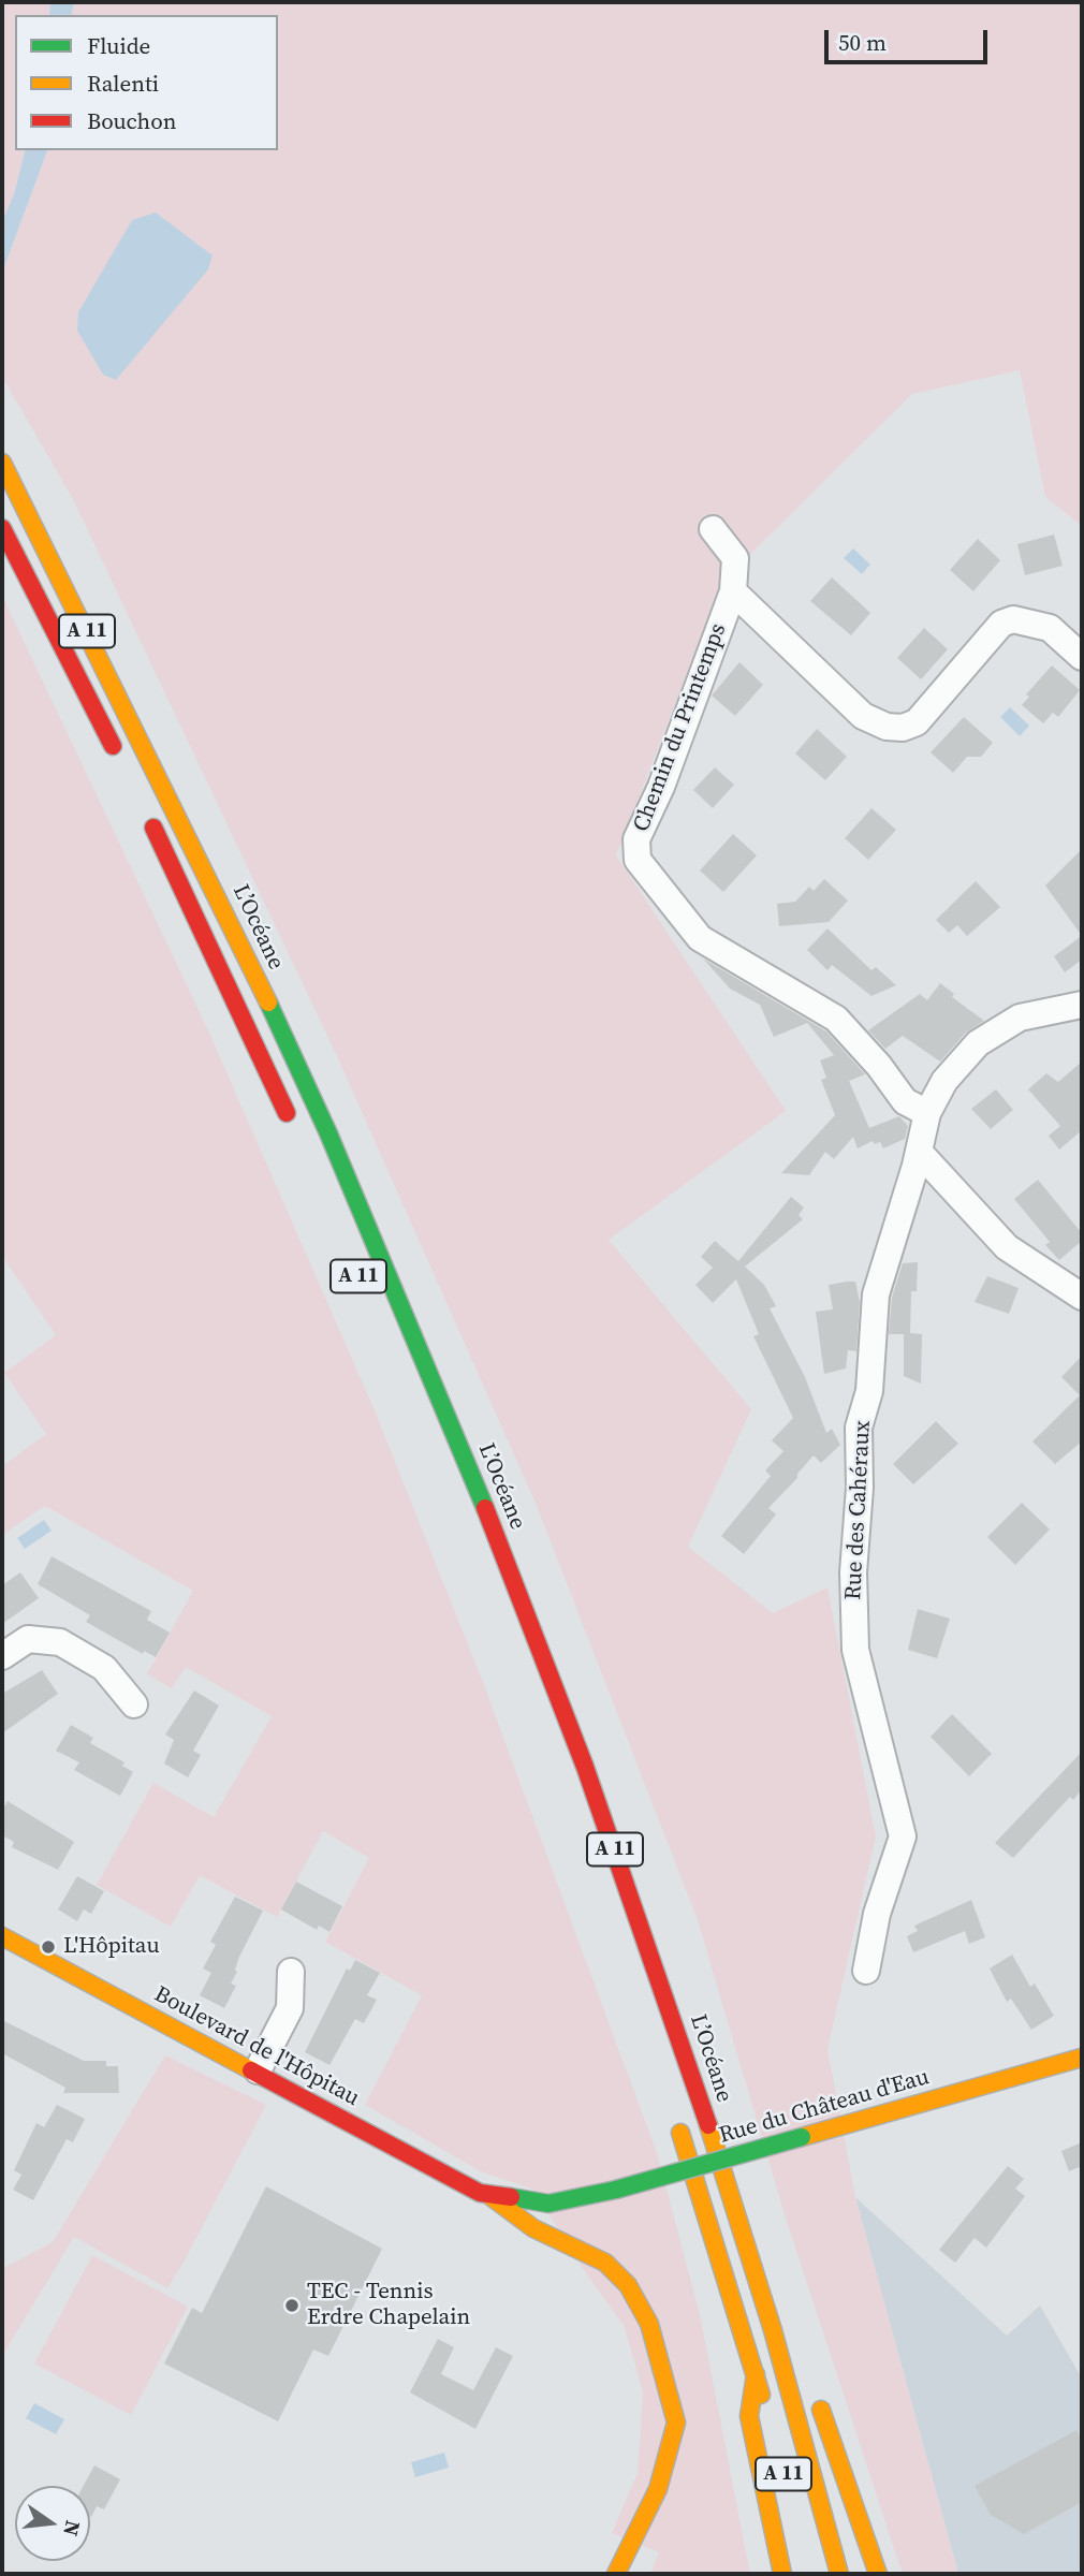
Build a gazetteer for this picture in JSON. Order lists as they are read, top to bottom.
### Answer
{
  "streets": {
    "main road": [
      "A 11",
      "L’Océane",
      "Boulevard de l'Hôpitau",
      "Rue du Château d'Eau"
    ],
    "street": ["Chemin du Printemps", "Rue des Cahéraux"]
  },
  "crossings": [
    ["Chemin du Printemps", "Rue des Cahéraux"],
    ["Boulevard de l'Hôpitau", "Rue du Château d'Eau"]
  ],
  "places": ["L'Hôpitau", "TEC - Tennis Erdre Chapelain"],
  "legend": ["Fluide", "Ralenti", "Bouchon"],
  "scale_bar": "50 m",
  "north": "right"
}
